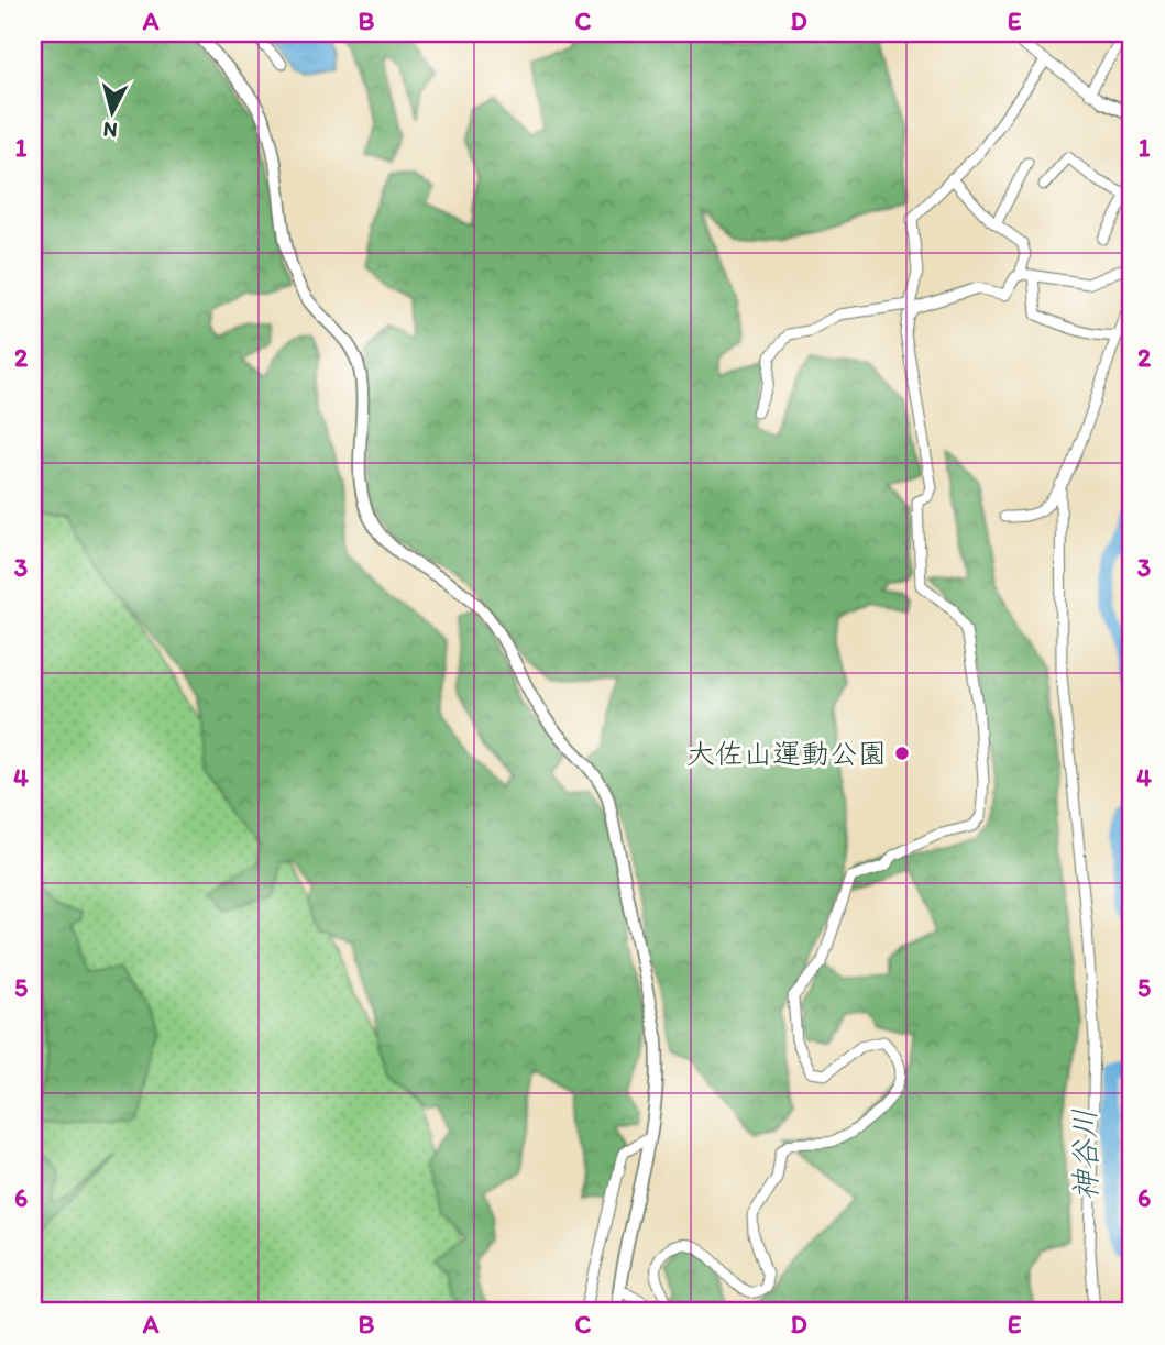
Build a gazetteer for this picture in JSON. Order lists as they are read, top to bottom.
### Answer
{
  "water": ["神谷川"],
  "places": ["大佐山運動公園"],
  "north": "bottom",
  "grid": {
    "columns": [
      "A",
      "B",
      "C",
      "D",
      "E"
    ],
    "rows": [
      "1",
      "2",
      "3",
      "4",
      "5",
      "6"
    ]
  }
}
